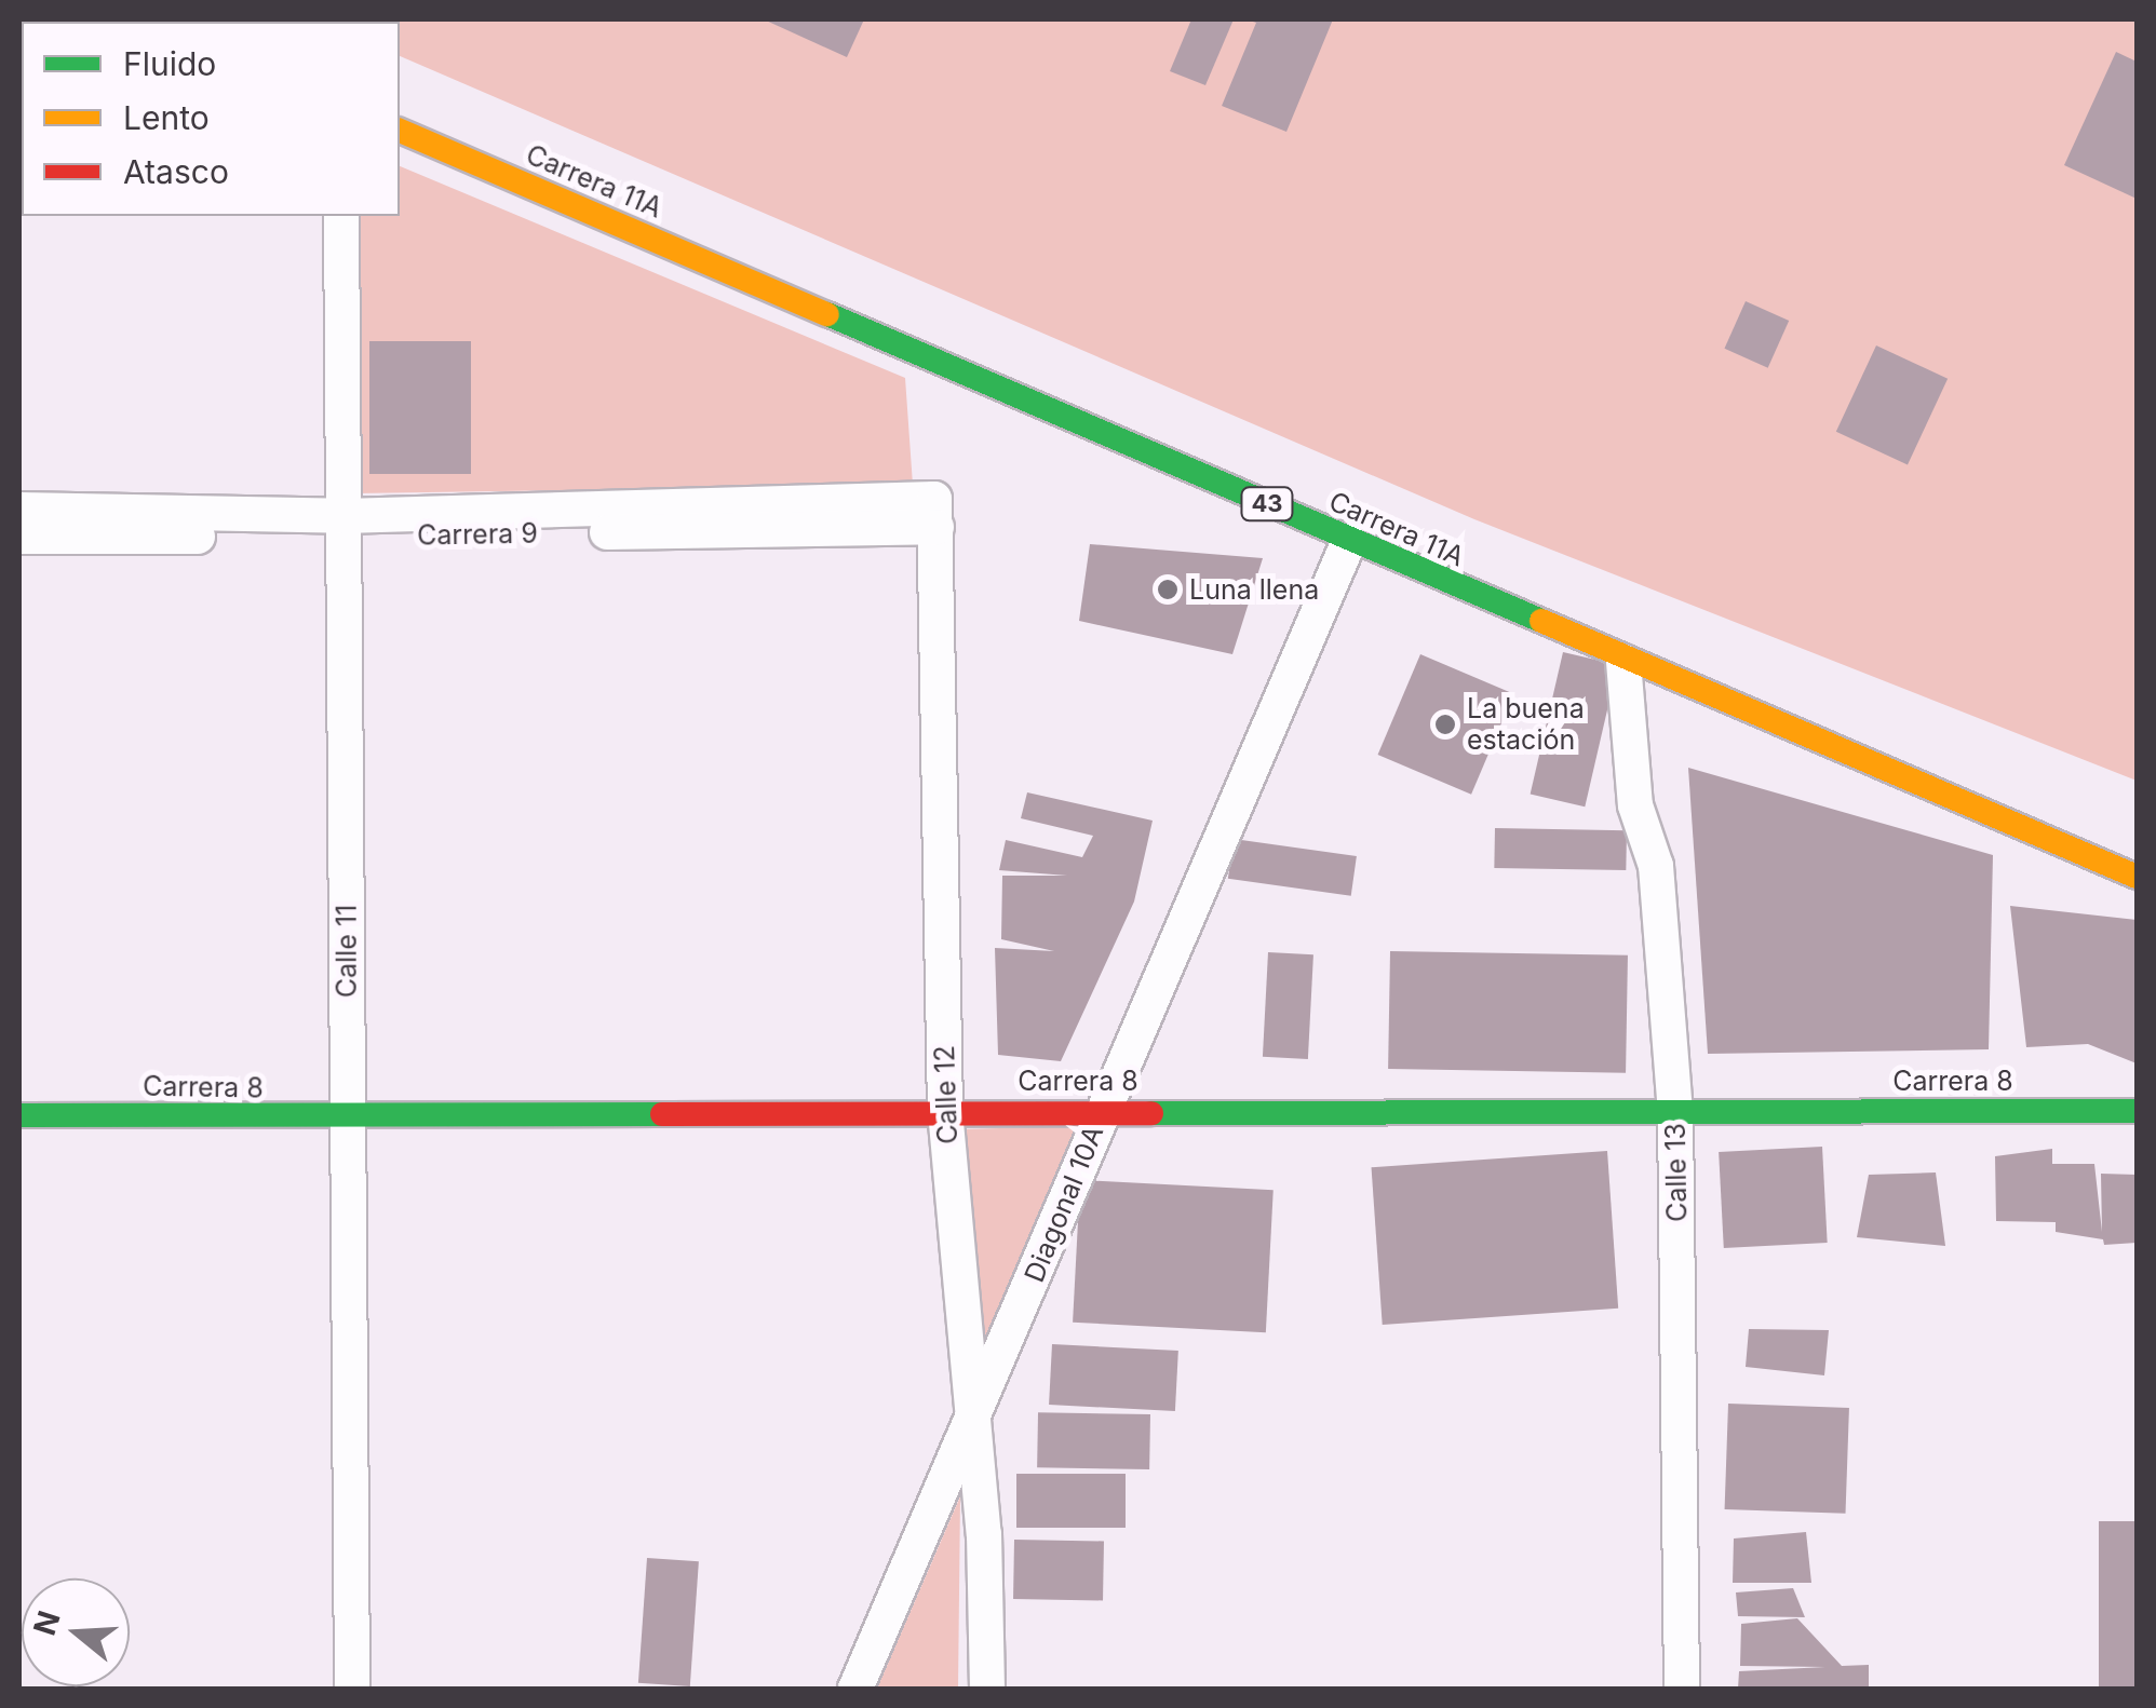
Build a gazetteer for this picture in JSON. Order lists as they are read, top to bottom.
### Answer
{
  "streets": {
    "main road": ["Carrera 11A", "43", "Carrera 8"],
    "street": [
      "Carrera 9",
      "Calle 11",
      "Calle 12",
      "Calle 13",
      "Diagonal 10A"
    ]
  },
  "crossings": [
    ["Carrera 11A", "Calle 13"],
    ["Carrera 11A", "Diagonal 10A"],
    ["Carrera 9", "Calle 11"],
    ["Carrera 9", "Calle 12"],
    ["Calle 11", "Carrera 8"],
    ["Carrera 8", "Calle 12"],
    ["Carrera 8", "Calle 13"],
    ["Carrera 8", "Diagonal 10A"],
    ["Calle 12", "Diagonal 10A"]
  ],
  "places": ["Luna llena", "La buena estación"],
  "legend": ["Fluido", "Lento", "Atasco"],
  "north": "left"
}
